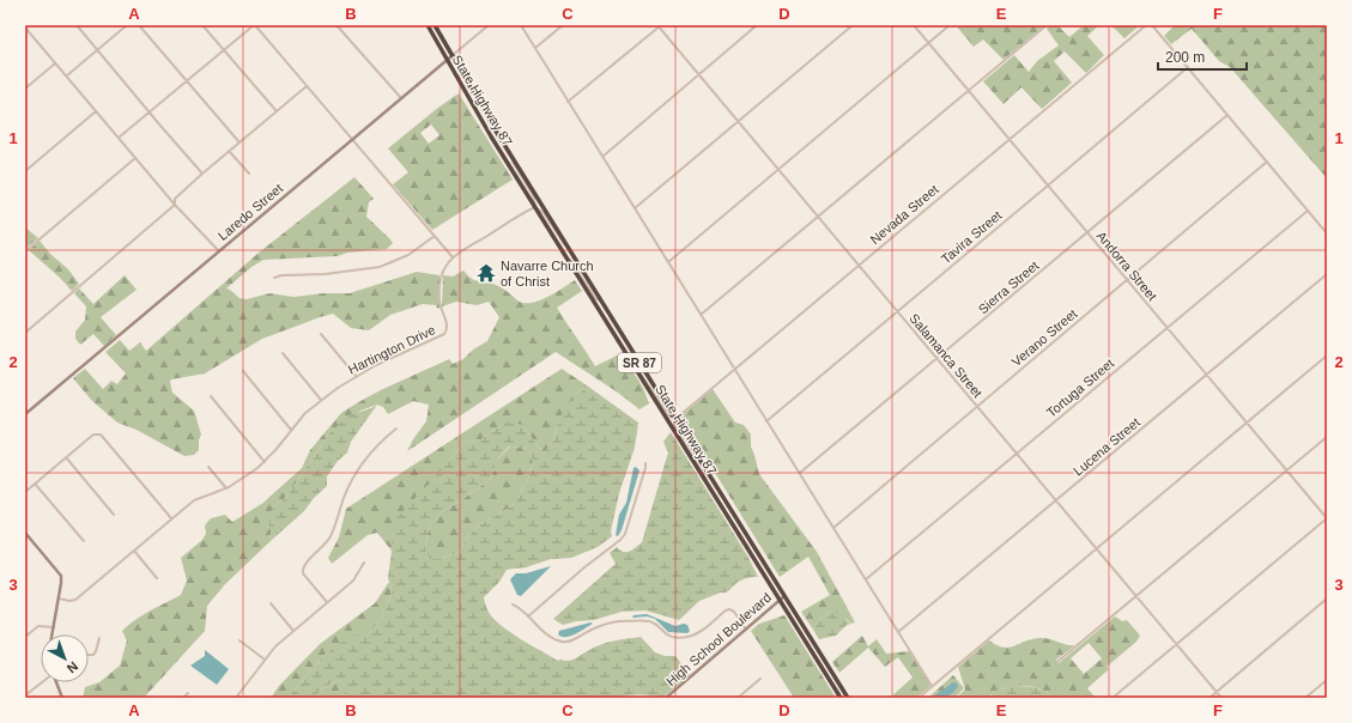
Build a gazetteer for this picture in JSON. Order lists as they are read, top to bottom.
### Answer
{
  "streets": {
    "highway": ["State Highway 87", "SR 87"],
    "street": [
      "Laredo Street",
      "Nevada Street",
      "Tavira Street",
      "Andorra Street",
      "Sierra Street",
      "Verano Street",
      "Hartington Drive",
      "Salamanca Street",
      "Tortuga Street",
      "Lucena Street",
      "High School Boulevard"
    ]
  },
  "crossings": [
    ["State Highway 87", "Laredo Street"],
    ["State Highway 87", "High School Boulevard"],
    ["Laredo Street", "SR 87"],
    ["Nevada Street", "Andorra Street"],
    ["Nevada Street", "Salamanca Street"],
    ["Nevada Street", "SR 87"],
    ["Tavira Street", "Andorra Street"],
    ["Tavira Street", "Salamanca Street"],
    ["Andorra Street", "Sierra Street"],
    ["Andorra Street", "Verano Street"],
    ["Andorra Street", "Tortuga Street"],
    ["Andorra Street", "Lucena Street"],
    ["Sierra Street", "Salamanca Street"],
    ["Verano Street", "Salamanca Street"],
    ["Salamanca Street", "Tortuga Street"],
    ["Salamanca Street", "Lucena Street"],
    ["SR 87", "High School Boulevard"]
  ],
  "places": {
    "temple": ["Navarre Church of Christ"]
  },
  "scale_bar": "200 m",
  "north": "bottom right",
  "grid": {
    "columns": [
      "A",
      "B",
      "C",
      "D",
      "E",
      "F"
    ],
    "rows": ["1", "2", "3"]
  }
}
